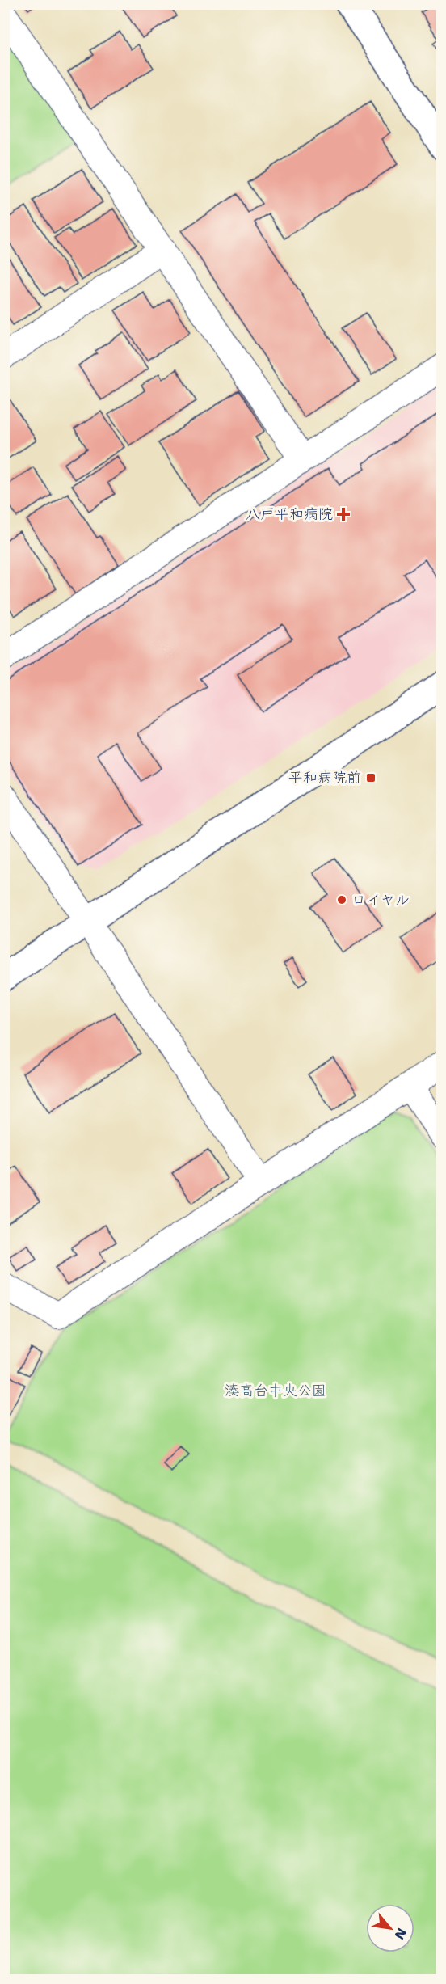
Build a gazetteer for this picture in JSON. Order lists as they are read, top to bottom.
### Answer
{
  "parks": ["湊高台中央公園"],
  "places": {
    "health": ["八戸平和病院"],
    "transit": ["平和病院前"],
    "other": ["ロイヤル"]
  },
  "north": "bottom right"
}
